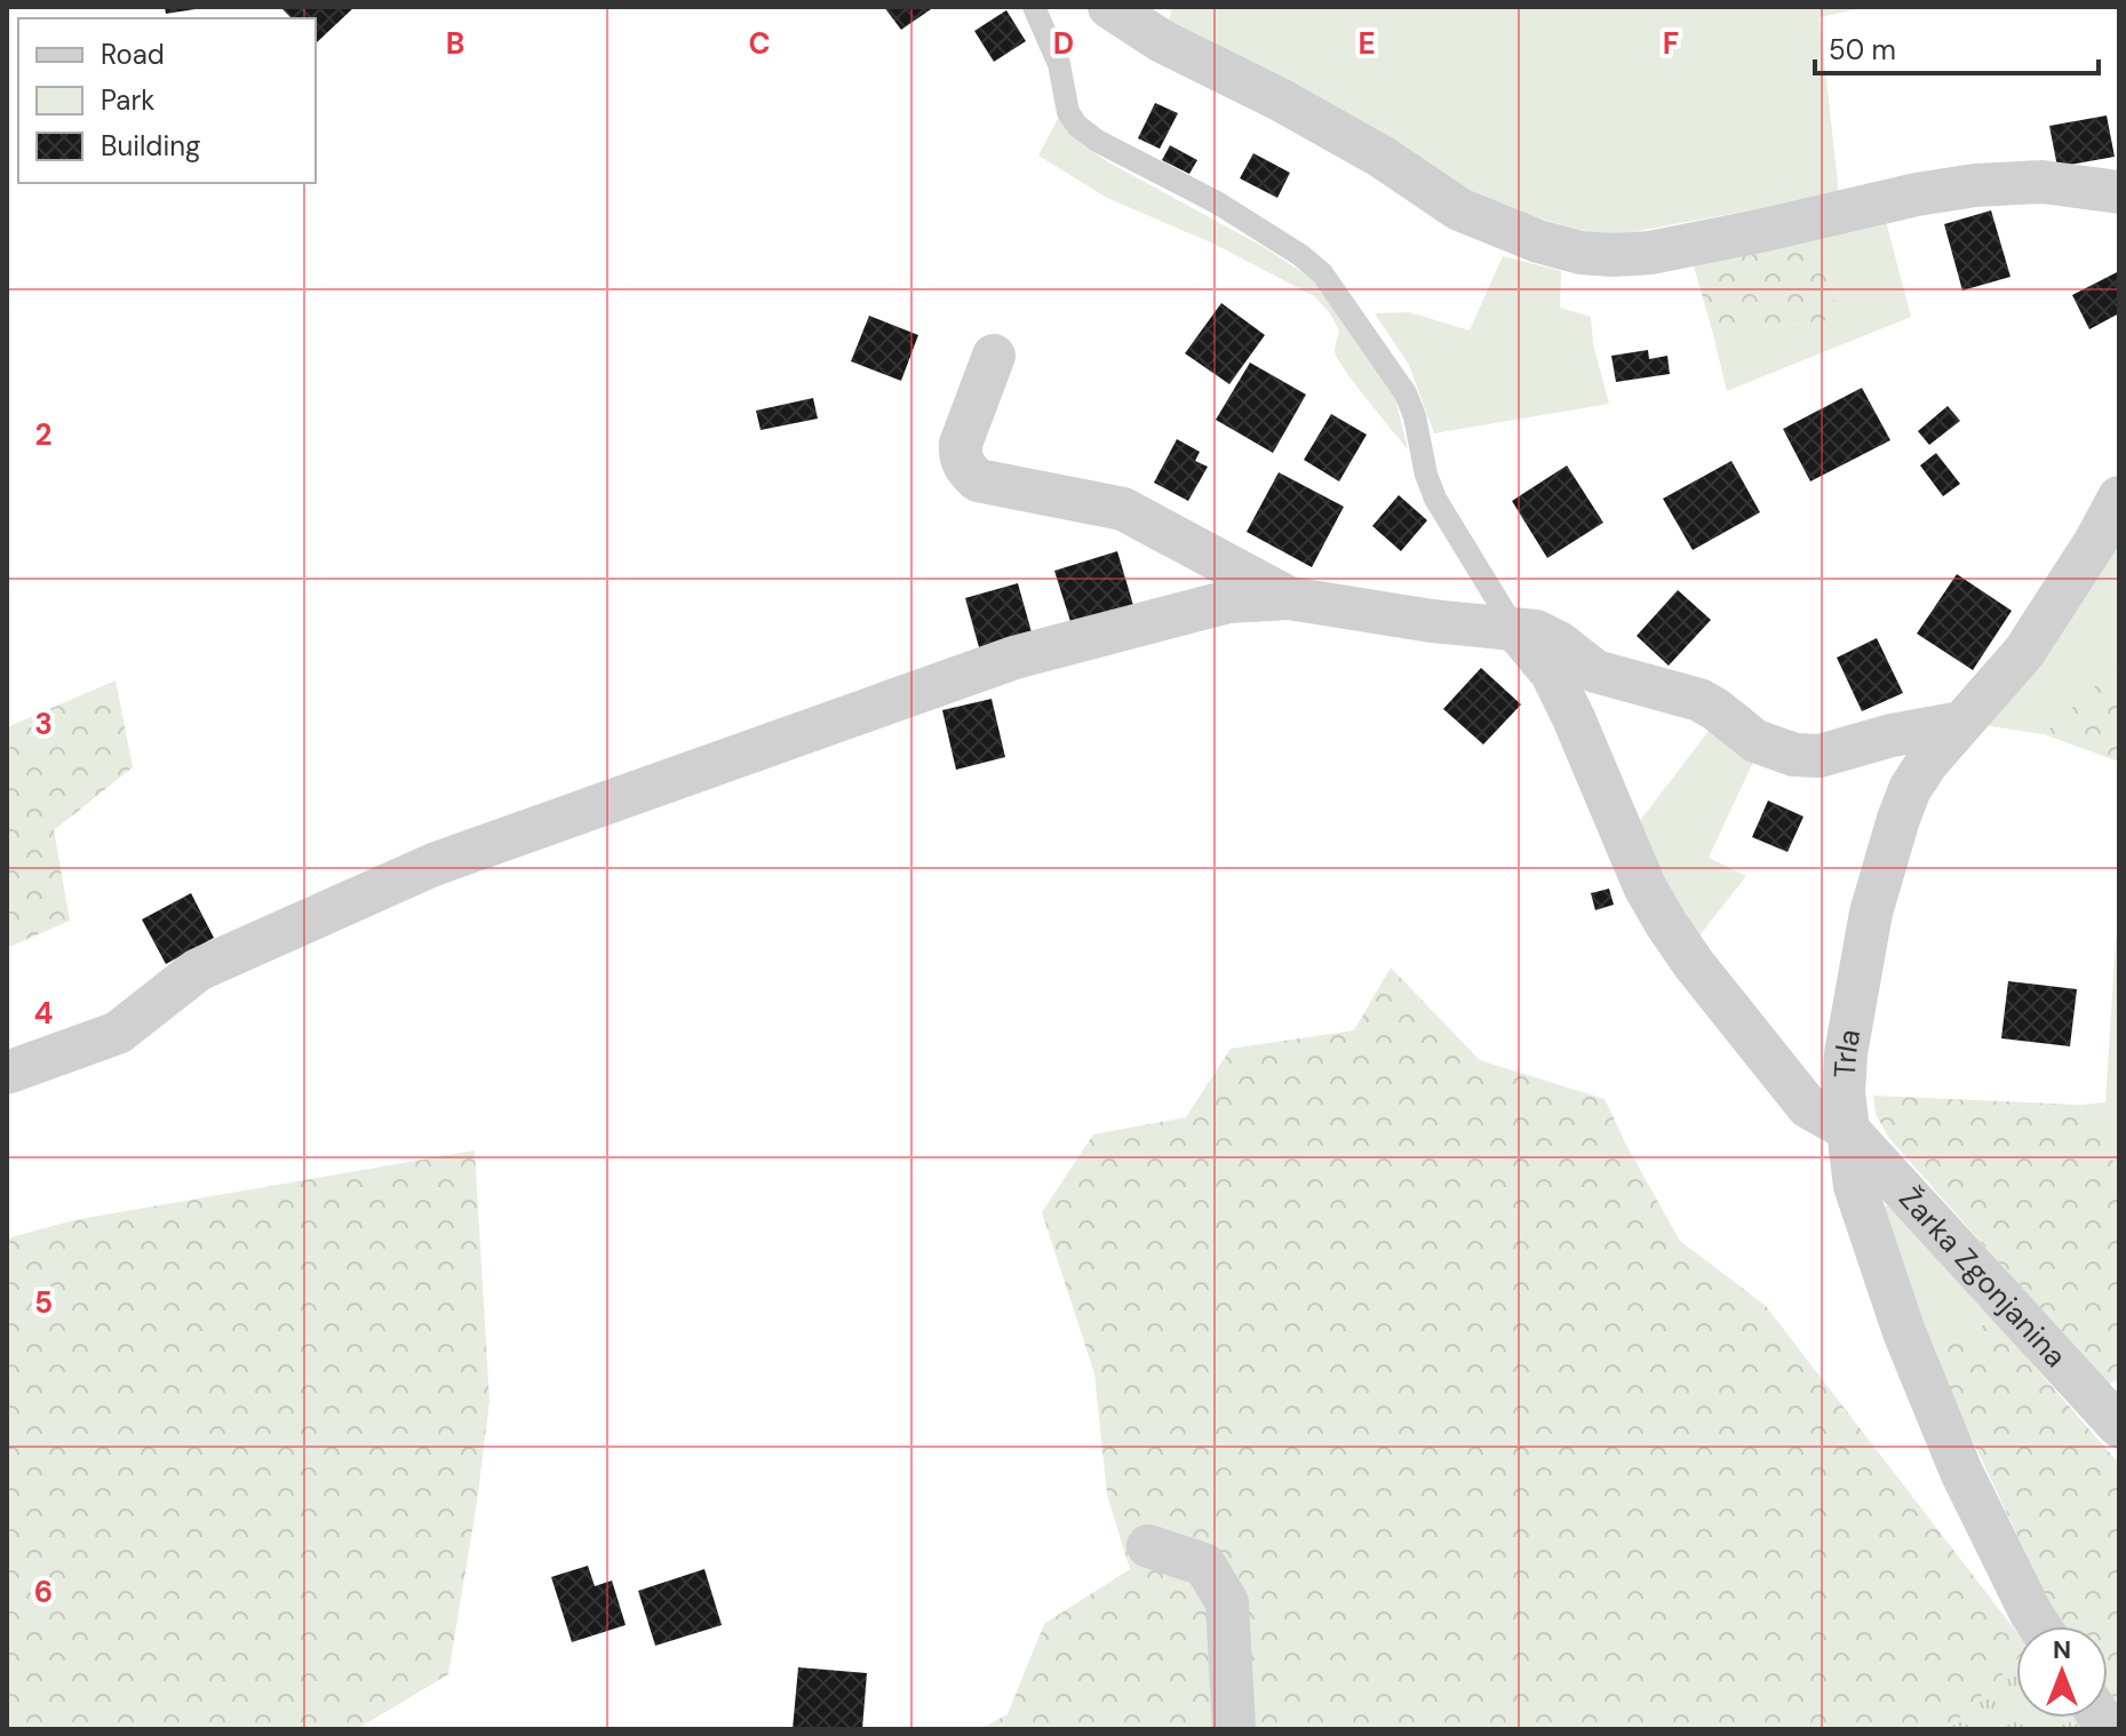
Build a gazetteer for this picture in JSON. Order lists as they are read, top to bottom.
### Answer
{
  "streets": {
    "street": ["Trla", "Žarka Zgonjanina"]
  },
  "crossings": [
    ["Trla", "Žarka Zgonjanina"]
  ],
  "legend": ["Road", "Park", "Building"],
  "scale_bar": "50 m",
  "north": "top",
  "grid": {
    "columns": [
      "B",
      "C",
      "D",
      "E",
      "F"
    ],
    "rows": [
      "2",
      "3",
      "4",
      "5",
      "6"
    ]
  }
}
